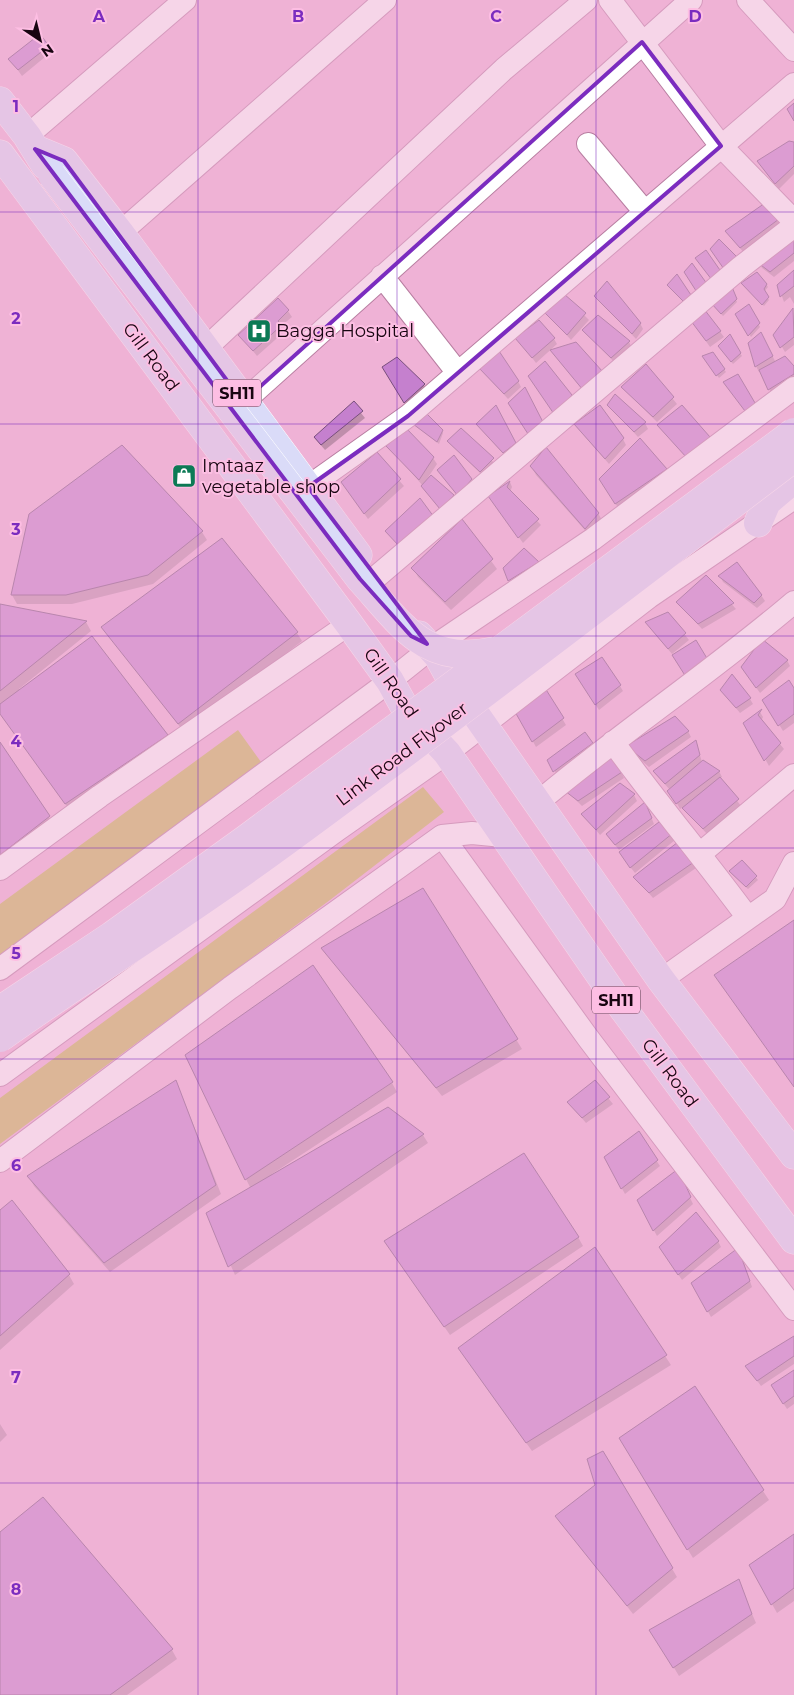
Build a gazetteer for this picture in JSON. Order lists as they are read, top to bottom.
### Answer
{
  "streets": {
    "main road": ["Gill Road", "SH11", "Link Road Flyover"]
  },
  "places": {
    "hospital": ["Bagga Hospital"],
    "shop": ["Imtaaz vegetable shop"]
  },
  "north": "bottom right",
  "grid": {
    "columns": [
      "A",
      "B",
      "C",
      "D"
    ],
    "rows": [
      "1",
      "2",
      "3",
      "4",
      "5",
      "6",
      "7",
      "8"
    ]
  }
}
